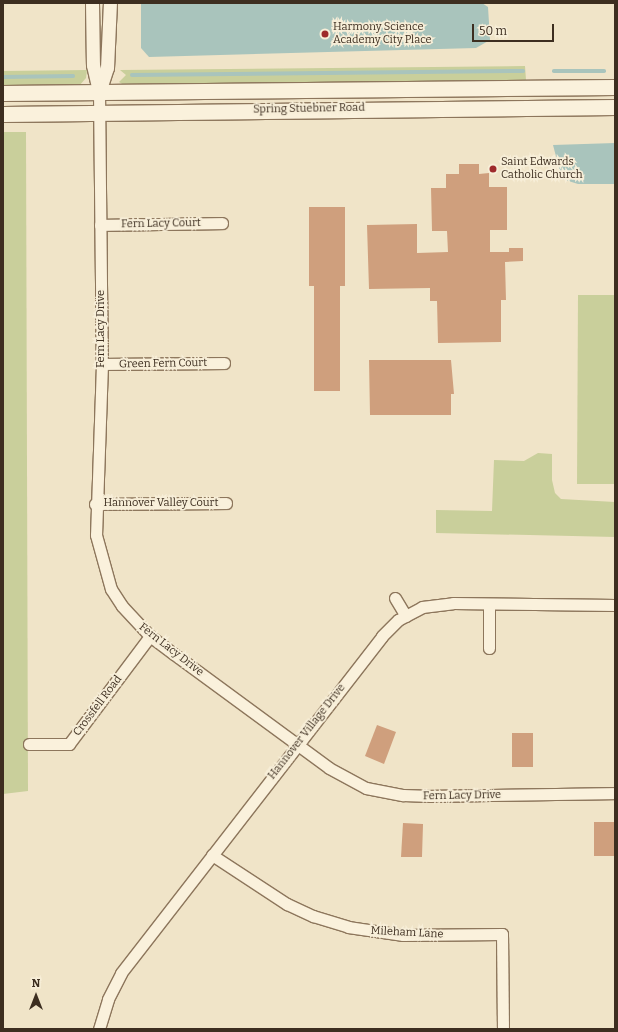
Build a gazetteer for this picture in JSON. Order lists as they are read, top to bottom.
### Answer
{
  "streets": {
    "main road": ["Spring Stuebner Road"],
    "street": [
      "Fern Lacy Court",
      "Fern Lacy Drive",
      "Green Fern Court",
      "Hannover Valley Court",
      "Crossfell Road",
      "Hannover Village Drive",
      "Mileham Lane"
    ]
  },
  "crossings": [
    ["Spring Stuebner Road", "Fern Lacy Drive"],
    ["Fern Lacy Court", "Fern Lacy Drive"],
    ["Fern Lacy Drive", "Green Fern Court"],
    ["Fern Lacy Drive", "Hannover Valley Court"],
    ["Fern Lacy Drive", "Crossfell Road"],
    ["Fern Lacy Drive", "Hannover Village Drive"],
    ["Hannover Village Drive", "Mileham Lane"]
  ],
  "places": ["Harmony Science Academy City Place", "Saint Edwards Catholic Church"],
  "scale_bar": "50 m",
  "north": "top"
}
